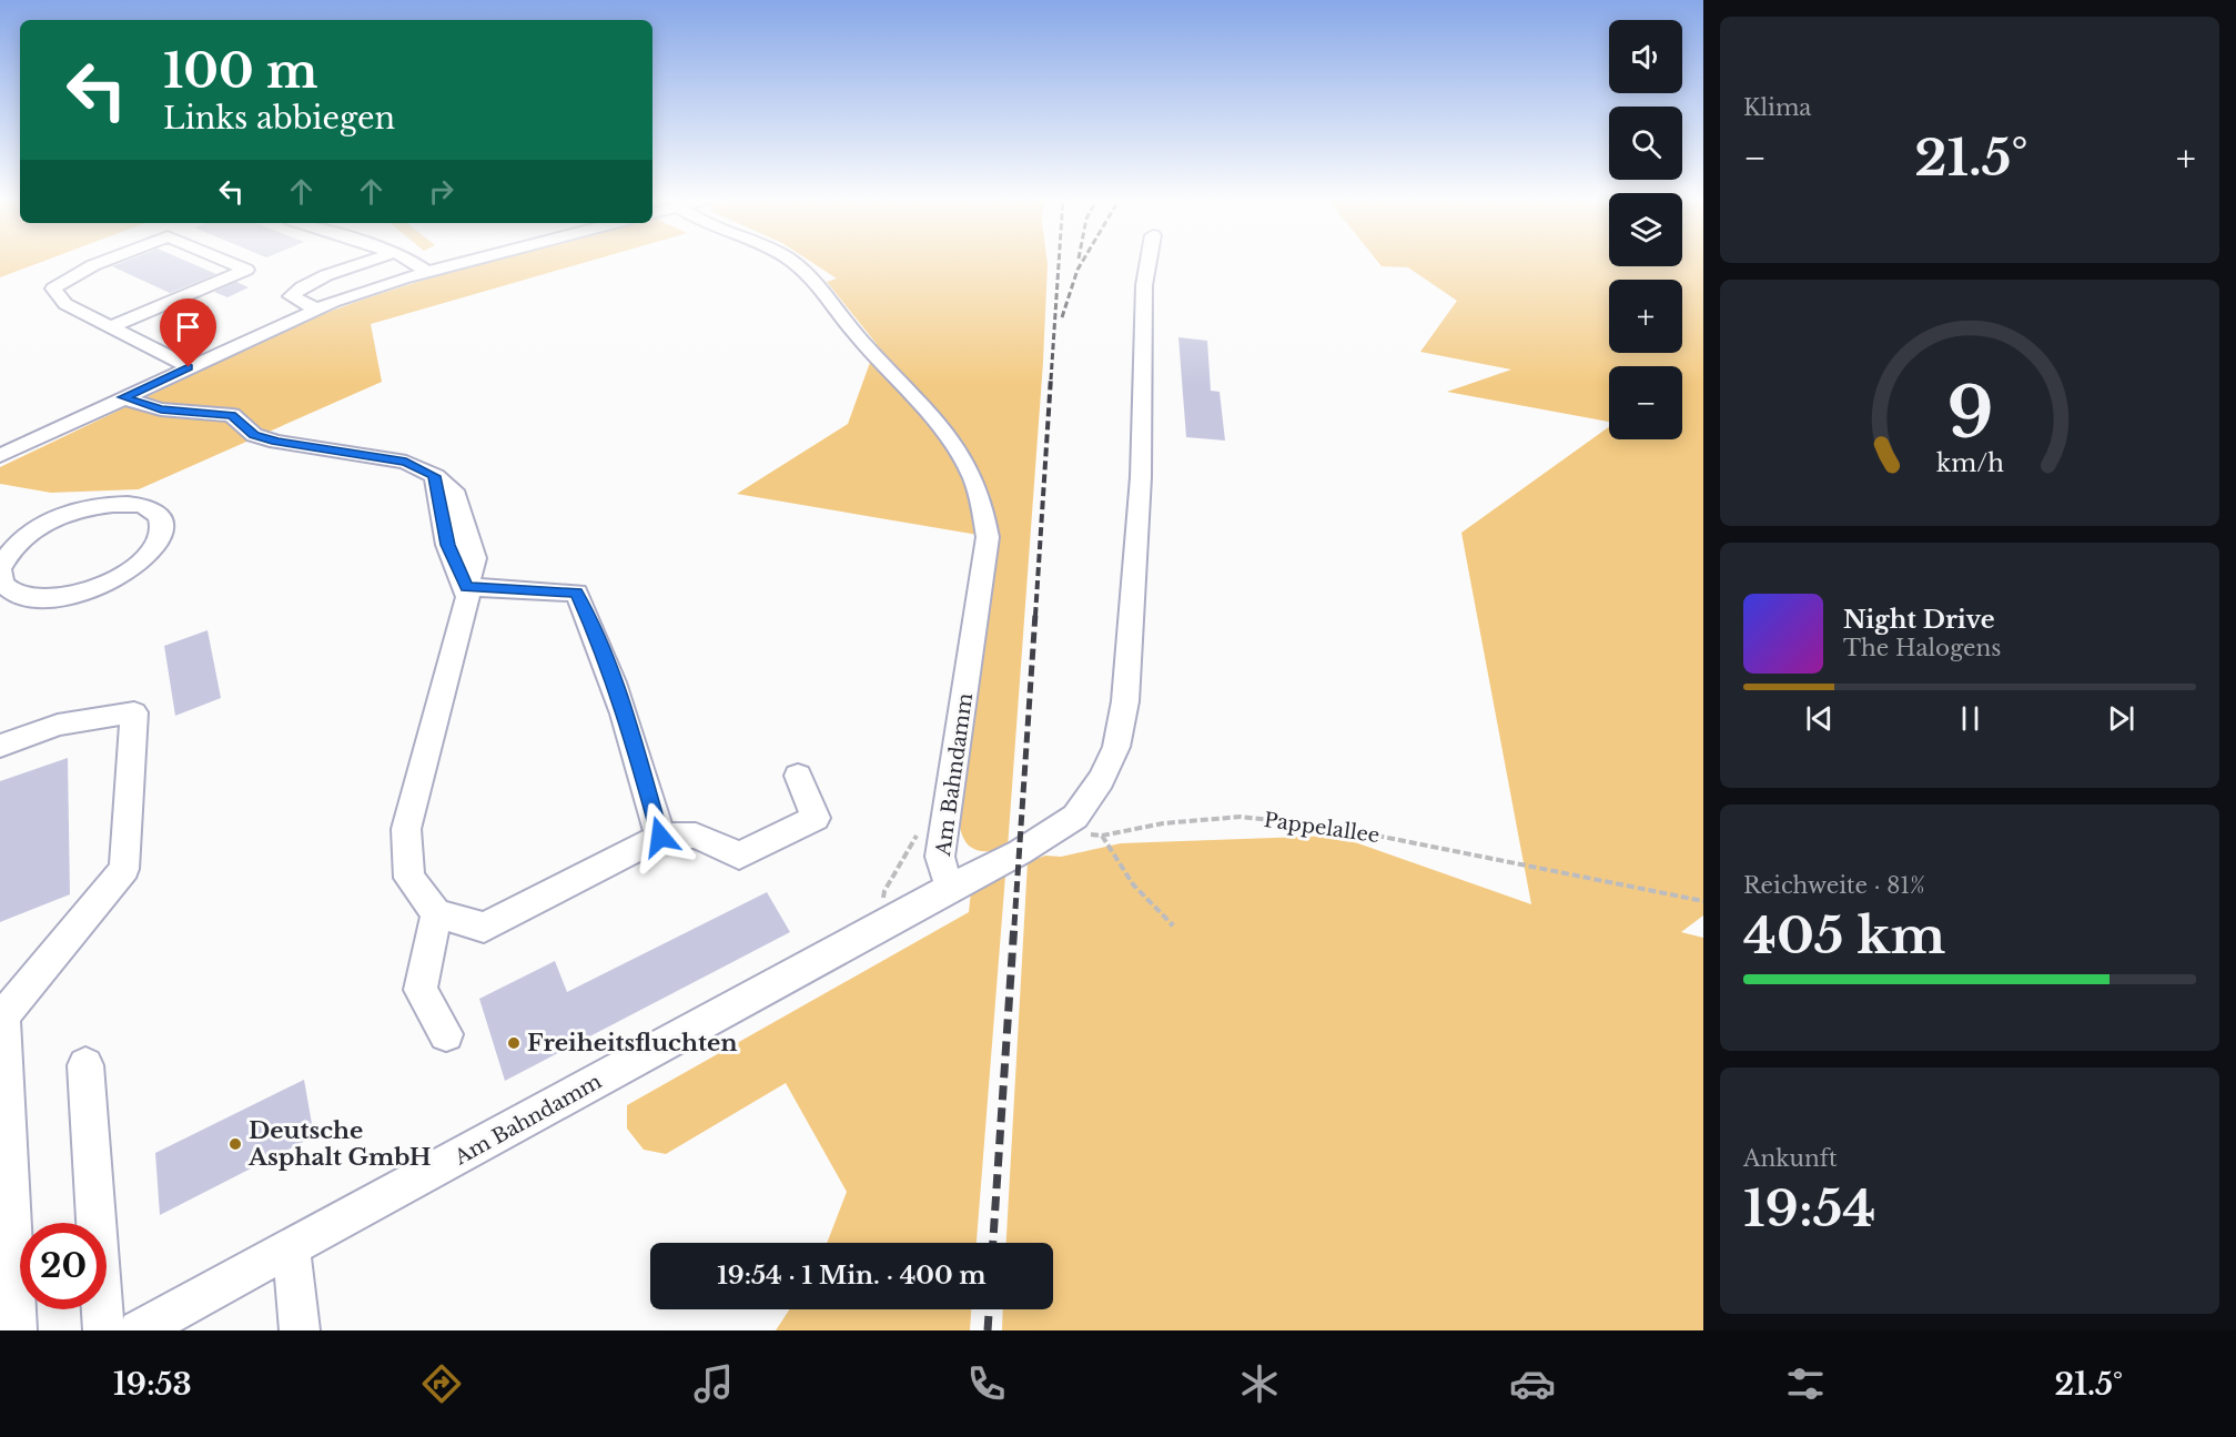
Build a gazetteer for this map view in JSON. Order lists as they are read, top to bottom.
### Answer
{
  "streets": {
    "street": ["Am Bahndamm"],
    "path": ["Pappelallee"]
  },
  "places": ["Freiheitsfluchten", "Deutsche Asphalt GmbH"],
  "page": {
    "tile": [
      "Klima",
      ["Reichweite · 81%", "405 km"],
      ["Ankunft", "19:54"]
    ],
    "map_buttons": ["+", "−"],
    "turn": ["100 m", "Links abbiegen"],
    "heat": ["−", "21.5°", "+"],
    "song": ["Night Drive", "The Halogens"],
    "limit": "20",
    "trip": "19:54 · 1 Min. · 400 m",
    "tabs": ["19:53", "21.5°"],
    "gauge": ["9", "km/h"]
  }
}
